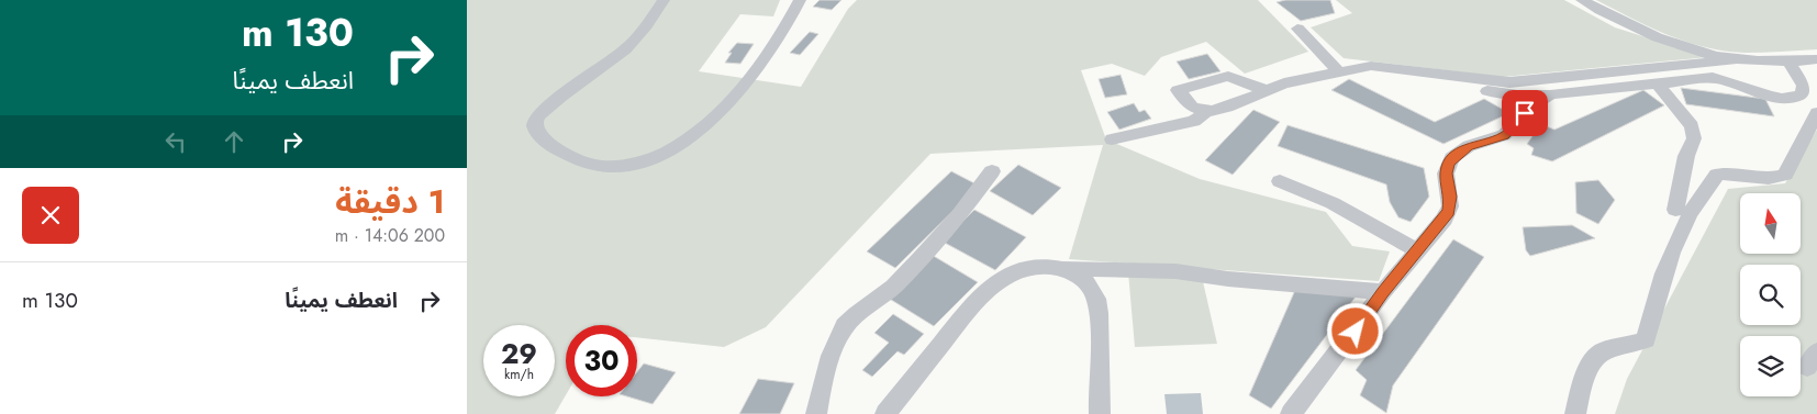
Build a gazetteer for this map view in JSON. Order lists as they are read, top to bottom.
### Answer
{
  "north": "top",
  "page": {
    "turn": ["130 m", "انعطف يمينًا"],
    "heading": ["1 دقيقة", "200 m · 14:06"],
    "list": [
      {
        "name": "انعطف يمينًا",
        "value": "130 m"
      }
    ],
    "speed": "29 km/h",
    "limit": "30"
  }
}
